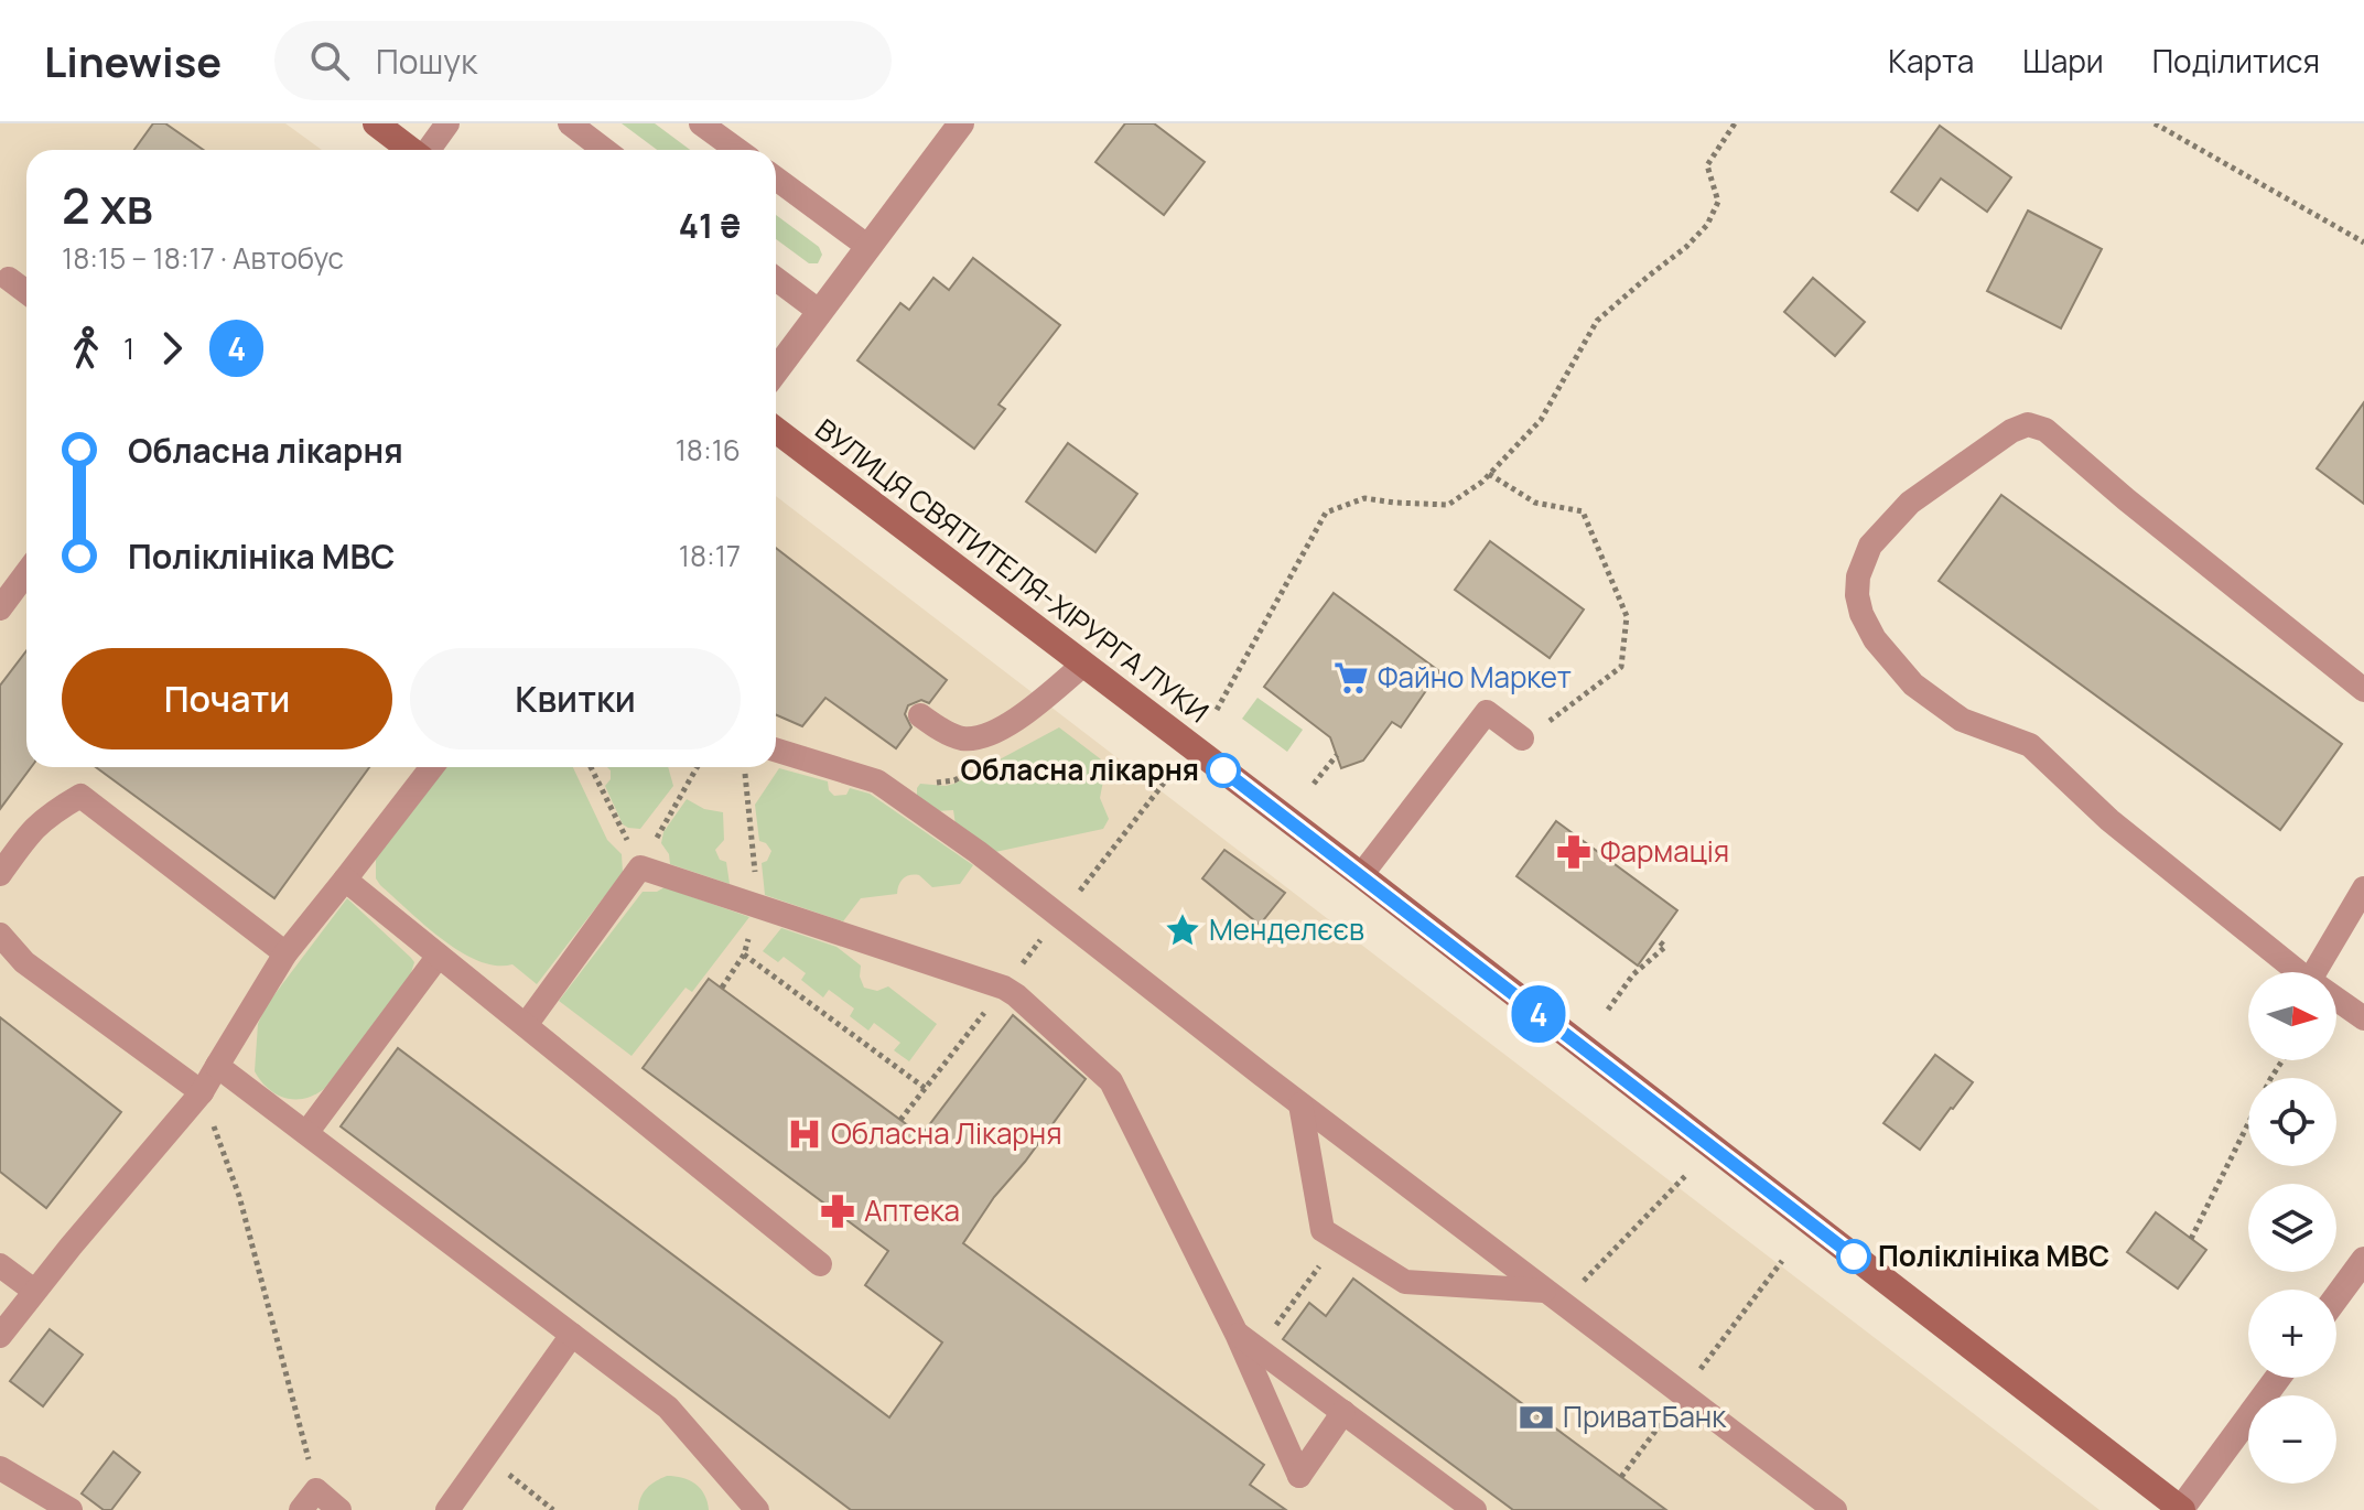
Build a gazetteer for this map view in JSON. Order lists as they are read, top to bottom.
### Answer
{
  "streets": {
    "street": ["ВУЛИЦЯ СВЯТИТЕЛЯ-ХІРУРГА ЛУКИ"]
  },
  "places": {
    "supermarket": ["Файно Маркет"],
    "other": ["Обласна лікарня", "Поліклініка МВС"],
    "pharmacy": ["Фармація", "Аптека"],
    "place": ["Менделєєв"],
    "hospital": ["Обласна Лікарня"],
    "bank": ["ПриватБанк"]
  },
  "lines": ["bus line 4"],
  "north": "right",
  "page": {
    "header": "Linewise",
    "search": "Пошук",
    "nav": ["Карта", "Шари", "Поділитися"],
    "on_map": "4",
    "heading": ["2 хв", "18:15 – 18:17 · Автобус", "41 ₴"],
    "legs": ["1", "4"],
    "list": [
      {
        "name": "Обласна лікарня",
        "value": "18:16"
      },
      {
        "name": "Поліклініка МВС",
        "value": "18:17"
      }
    ],
    "buttons": ["Почати", "Квитки"],
    "map_buttons": ["+", "−"]
  }
}
